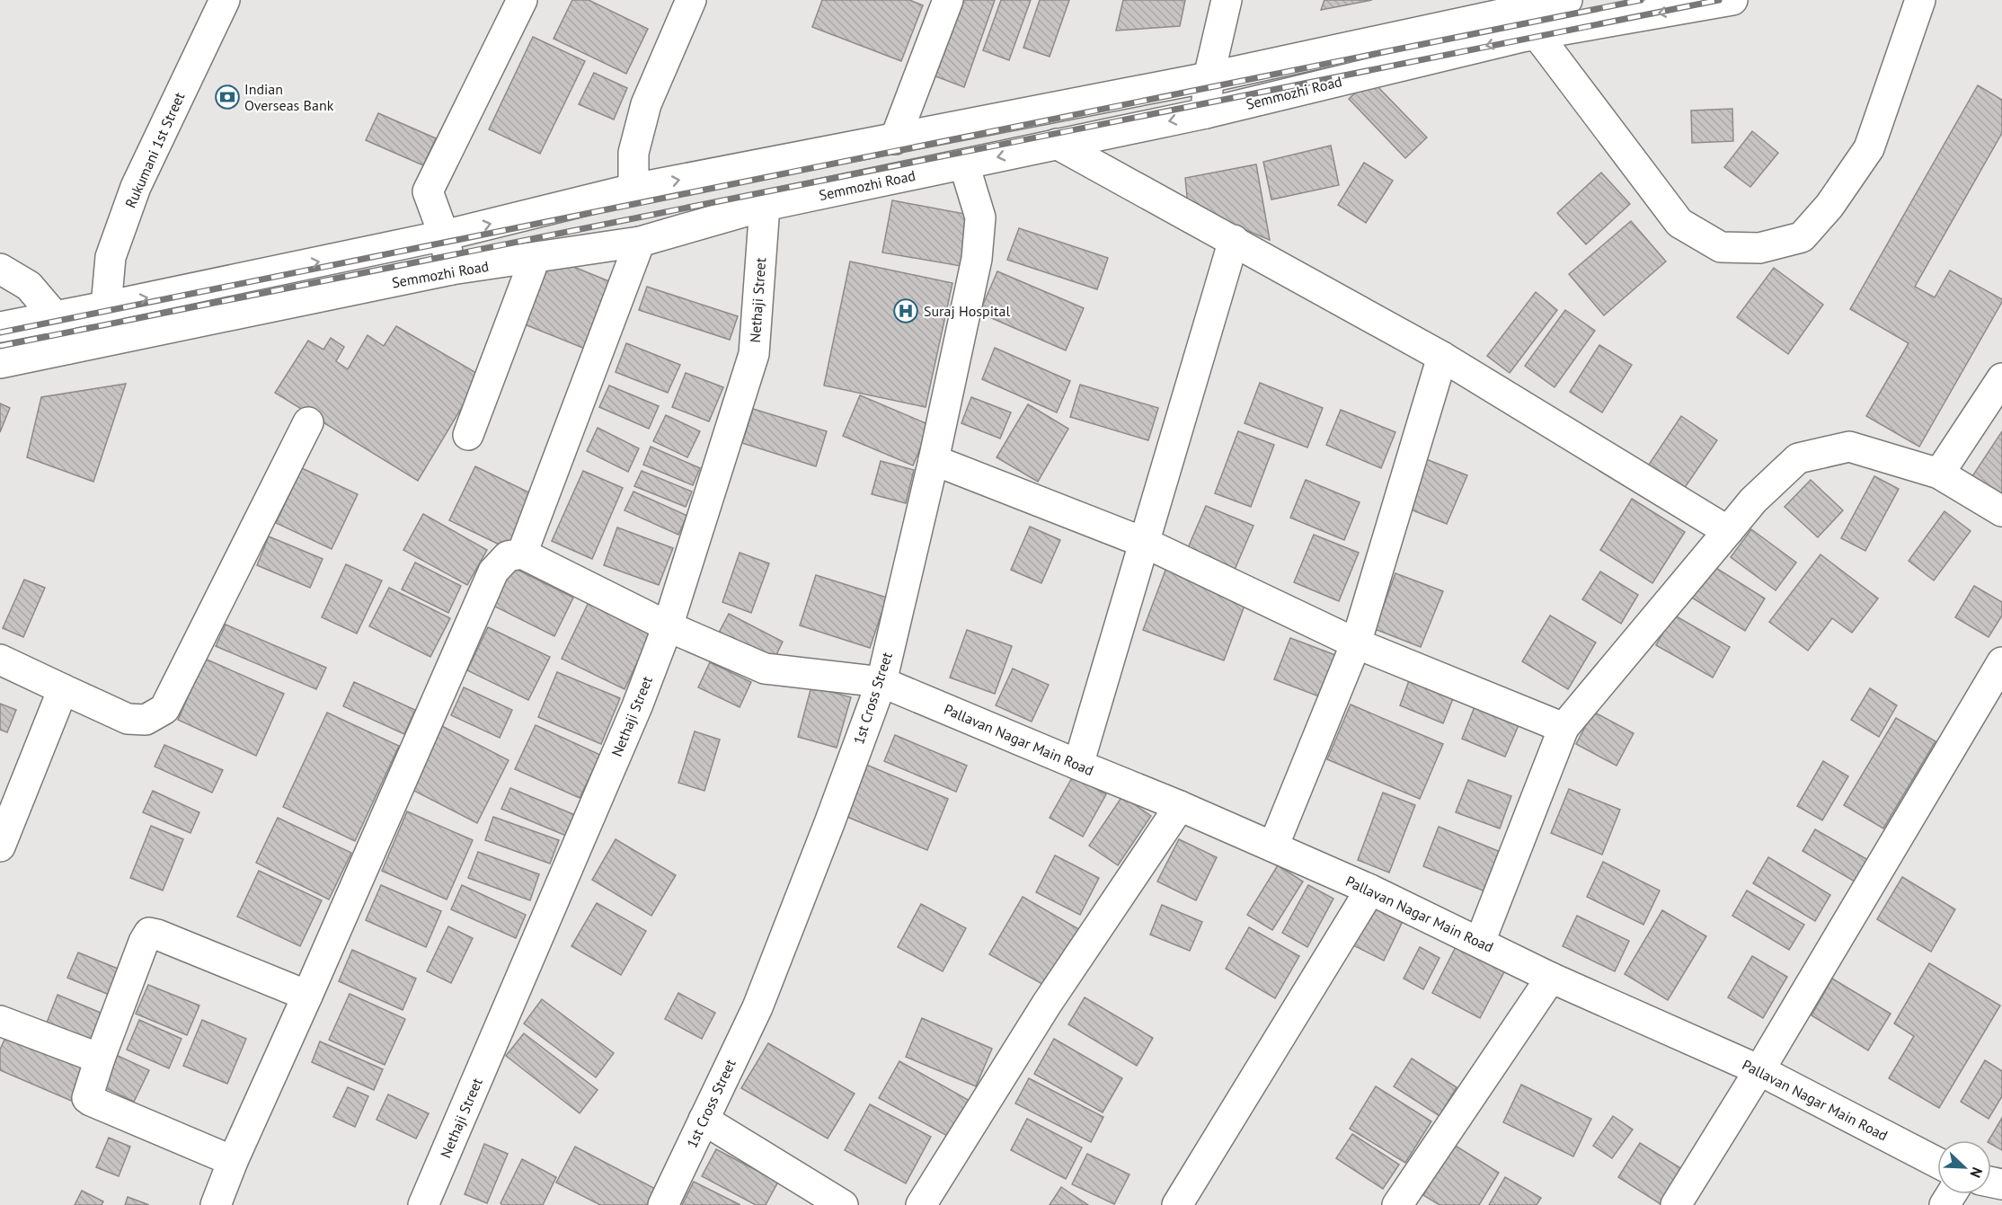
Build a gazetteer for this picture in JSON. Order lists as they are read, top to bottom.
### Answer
{
  "streets": {
    "street": [
      "Semmozhi Road",
      "Rukumani 1st Street",
      "Nethaji Street",
      "1st Cross Street",
      "Pallavan Nagar Main Road"
    ]
  },
  "crossings": [
    ["Semmozhi Road", "Rukumani 1st Street"],
    ["Semmozhi Road", "Nethaji Street"],
    ["Semmozhi Road", "1st Cross Street"],
    ["Nethaji Street", "Pallavan Nagar Main Road"],
    ["1st Cross Street", "Pallavan Nagar Main Road"]
  ],
  "places": {
    "bank": ["Indian Overseas Bank"],
    "hospital": ["Suraj Hospital"]
  },
  "north": "bottom right"
}
